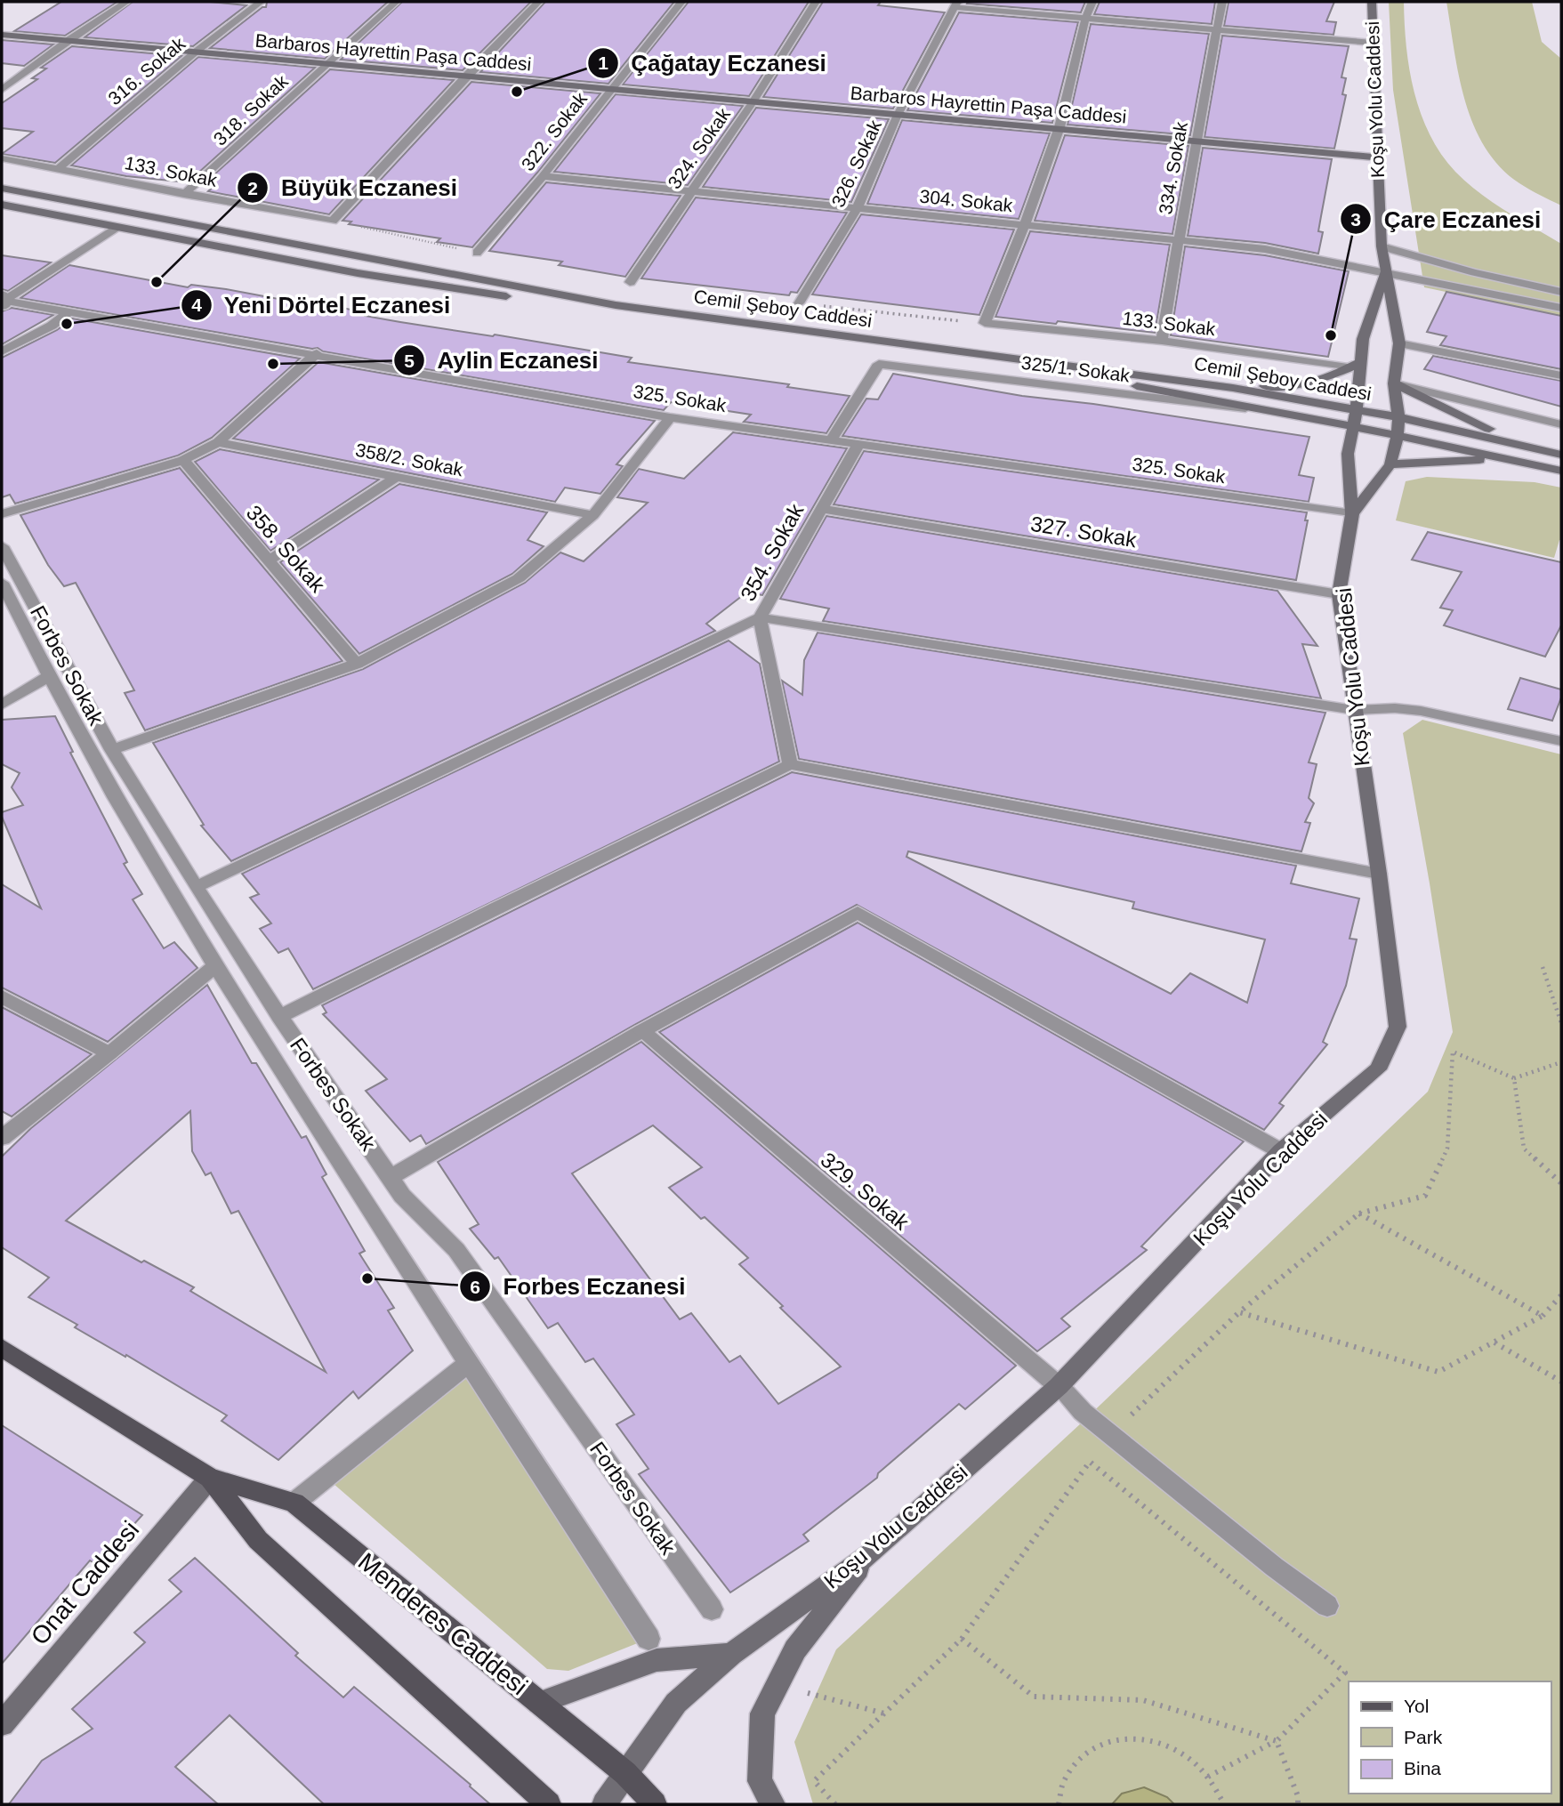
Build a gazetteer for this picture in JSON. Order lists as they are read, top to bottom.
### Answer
{
  "streets": {
    "main road": [
      "Barbaros Hayrettin Paşa Caddesi",
      "Koşu Yolu Caddesi",
      "Cemil Şeboy Caddesi",
      "Onat Caddesi",
      "Menderes Caddesi"
    ],
    "street": [
      "316. Sokak",
      "318. Sokak",
      "322. Sokak",
      "324. Sokak",
      "326. Sokak",
      "334. Sokak",
      "133. Sokak",
      "304. Sokak",
      "325/1. Sokak",
      "325. Sokak",
      "358/2. Sokak",
      "327. Sokak",
      "358. Sokak",
      "354. Sokak",
      "Forbes Sokak",
      "329. Sokak"
    ]
  },
  "crossings": [
    ["Barbaros Hayrettin Paşa Caddesi", "316. Sokak"],
    ["Barbaros Hayrettin Paşa Caddesi", "Koşu Yolu Caddesi"],
    ["Barbaros Hayrettin Paşa Caddesi", "318. Sokak"],
    ["Barbaros Hayrettin Paşa Caddesi", "322. Sokak"],
    ["Barbaros Hayrettin Paşa Caddesi", "324. Sokak"],
    ["Barbaros Hayrettin Paşa Caddesi", "326. Sokak"],
    ["Barbaros Hayrettin Paşa Caddesi", "334. Sokak"],
    ["Barbaros Hayrettin Paşa Caddesi", "133. Sokak"],
    ["316. Sokak", "133. Sokak"],
    ["Koşu Yolu Caddesi", "304. Sokak"],
    ["Koşu Yolu Caddesi", "Cemil Şeboy Caddesi"],
    ["Koşu Yolu Caddesi", "325. Sokak"],
    ["Koşu Yolu Caddesi", "327. Sokak"],
    ["Koşu Yolu Caddesi", "329. Sokak"],
    ["Koşu Yolu Caddesi", "Menderes Caddesi"],
    ["318. Sokak", "133. Sokak"],
    ["322. Sokak", "304. Sokak"],
    ["324. Sokak", "304. Sokak"],
    ["326. Sokak", "304. Sokak"],
    ["334. Sokak", "133. Sokak"],
    ["334. Sokak", "304. Sokak"],
    ["133. Sokak", "304. Sokak"],
    ["Cemil Şeboy Caddesi", "325/1. Sokak"],
    ["325/1. Sokak", "325. Sokak"],
    ["325. Sokak", "354. Sokak"],
    ["327. Sokak", "354. Sokak"],
    ["Onat Caddesi", "Menderes Caddesi"]
  ],
  "places": [
    "Çağatay Eczanesi",
    "Büyük Eczanesi",
    "Yeni Dörtel Eczanesi",
    "Çare Eczanesi",
    "Aylin Eczanesi",
    "Forbes Eczanesi"
  ],
  "legend": ["Yol", "Park", "Bina"]
}
